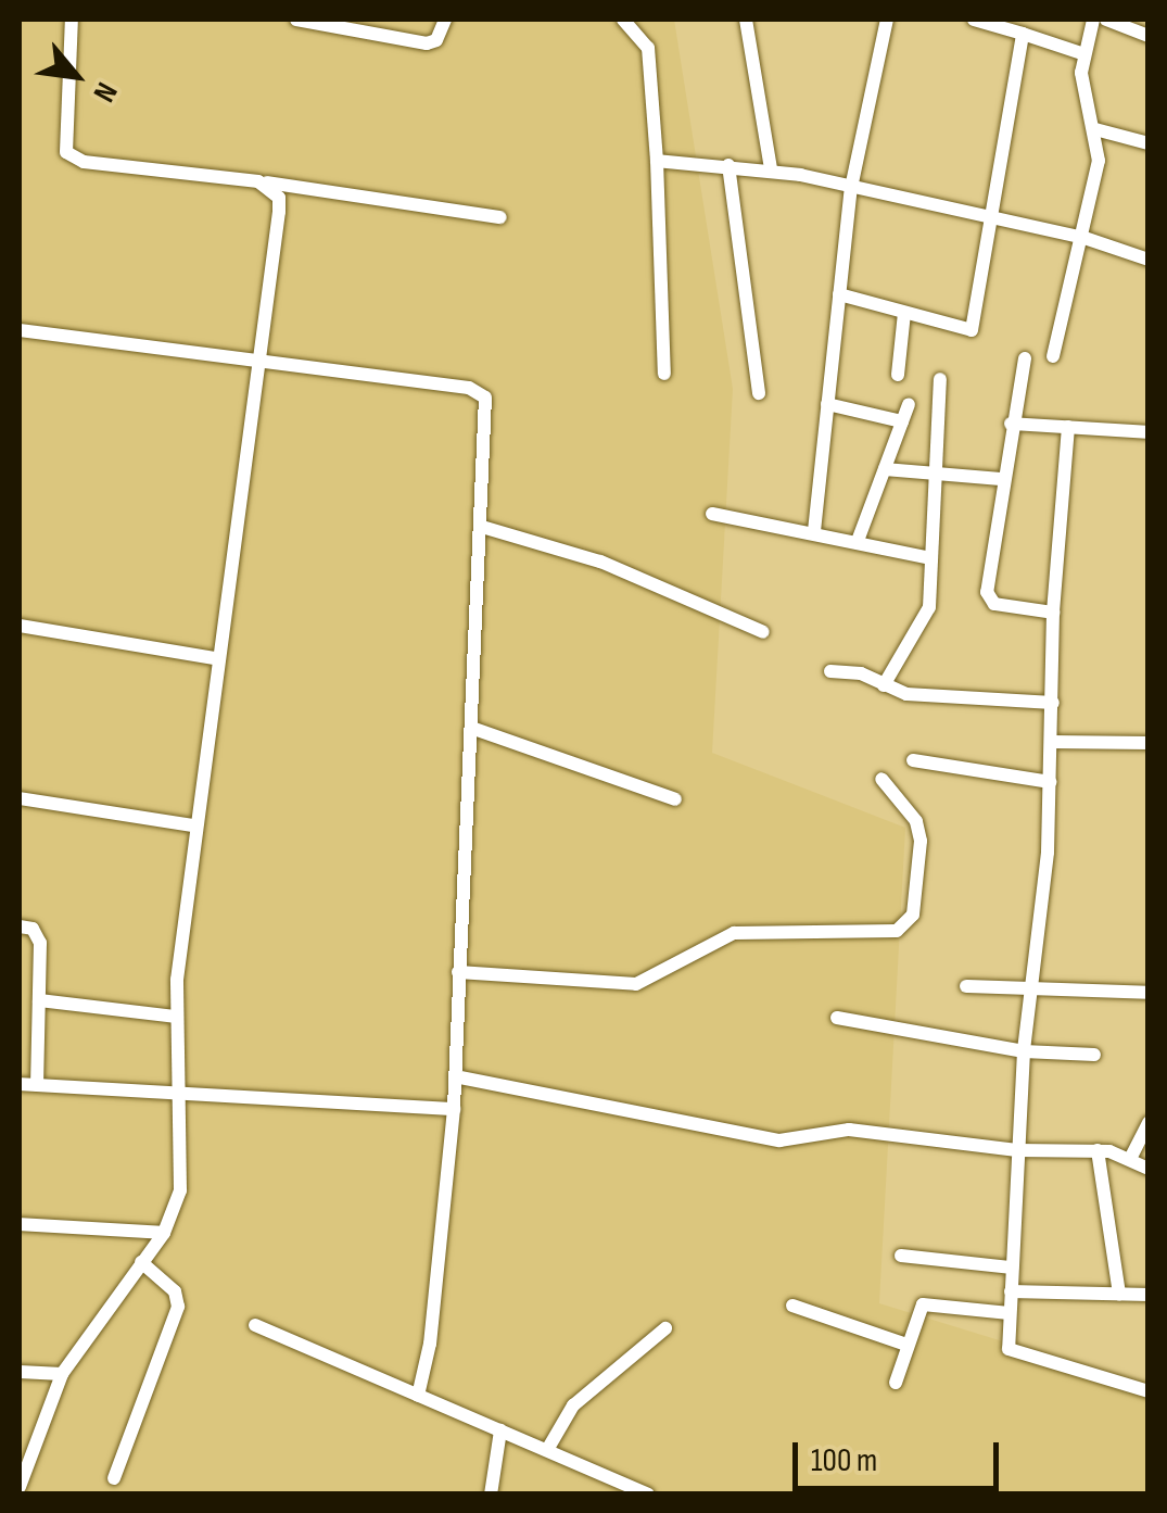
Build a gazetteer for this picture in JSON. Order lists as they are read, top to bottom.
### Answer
{
  "scale_bar": "100 m",
  "north": "bottom right"
}
